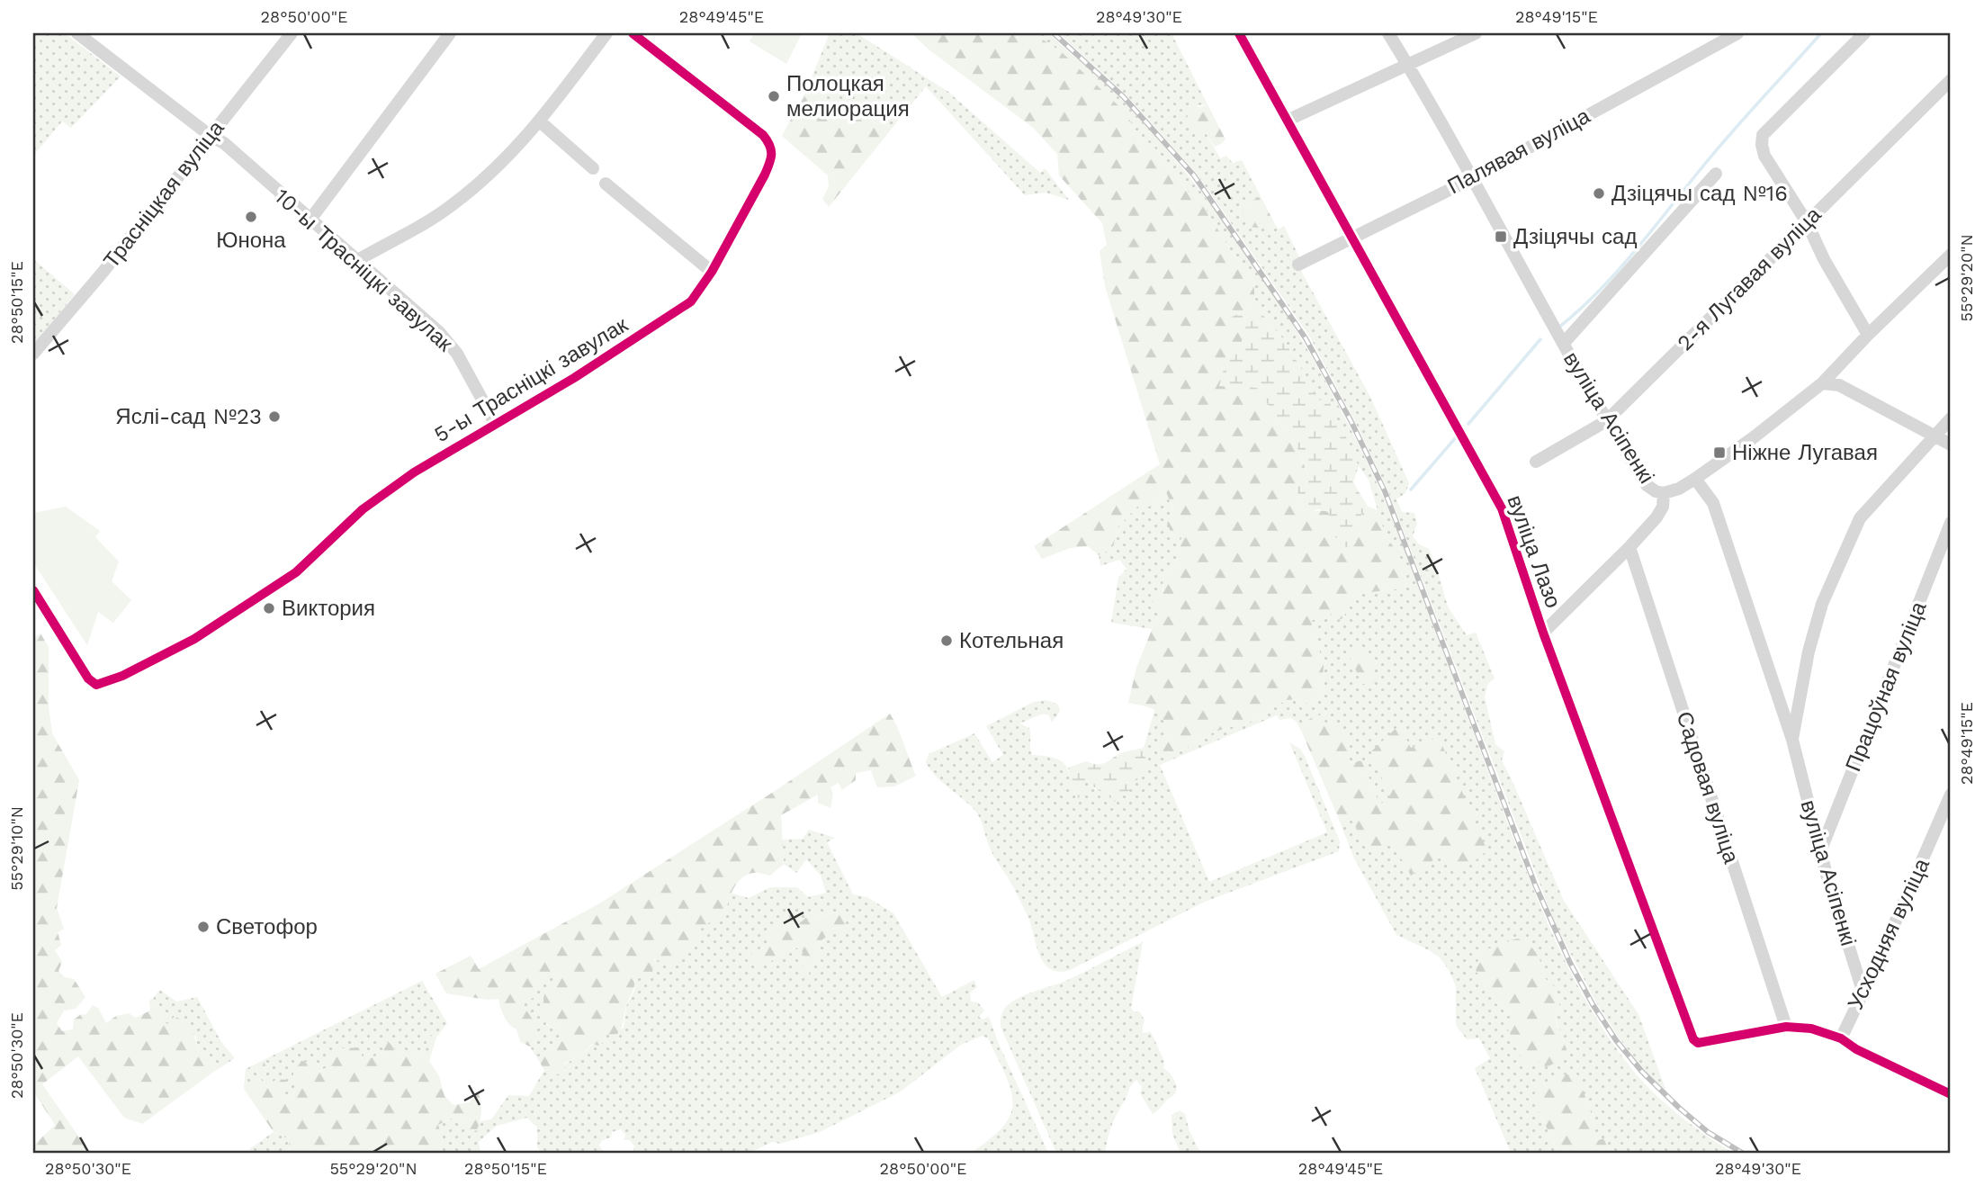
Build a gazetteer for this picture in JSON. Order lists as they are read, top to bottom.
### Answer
{
  "streets": {
    "street": [
      "Палявая вуліца",
      "Трасніцкая вуліца",
      "10-ы Трасніцкі завулак",
      "2-я Лугавая вуліца",
      "5-ы Трасніцкі завулак",
      "вуліца Асіпенкі",
      "вуліца Лазо",
      "Працоўная вуліца",
      "Садовая вуліца",
      "Усходняя вуліца"
    ]
  },
  "crossings": [
    ["Палявая вуліца", "вуліца Асіпенкі"],
    ["Палявая вуліца", "вуліца Лазо"],
    ["Трасніцкая вуліца", "10-ы Трасніцкі завулак"],
    ["10-ы Трасніцкі завулак", "5-ы Трасніцкі завулак"],
    ["2-я Лугавая вуліца", "вуліца Асіпенкі"],
    ["вуліца Асіпенкі", "Працоўная вуліца"],
    ["вуліца Асіпенкі", "Усходняя вуліца"],
    ["вуліца Лазо", "Садовая вуліца"]
  ],
  "places": {
    "other": [
      "Полоцкая мелиорация",
      "Дзіцячы сад №16",
      "Юнона",
      "Яслі-сад №23",
      "Виктория",
      "Котельная",
      "Светофор"
    ],
    "transit": ["Дзіцячы сад", "Ніжне Лугавая"]
  },
  "coordinates": [
    "28°50'00\"E",
    "28°49'45\"E",
    "28°49'30\"E",
    "28°49'15\"E",
    "55°29'20\"N",
    "28°50'15\"E",
    "55°29'10\"N",
    "28°50'30\"E"
  ]
}
